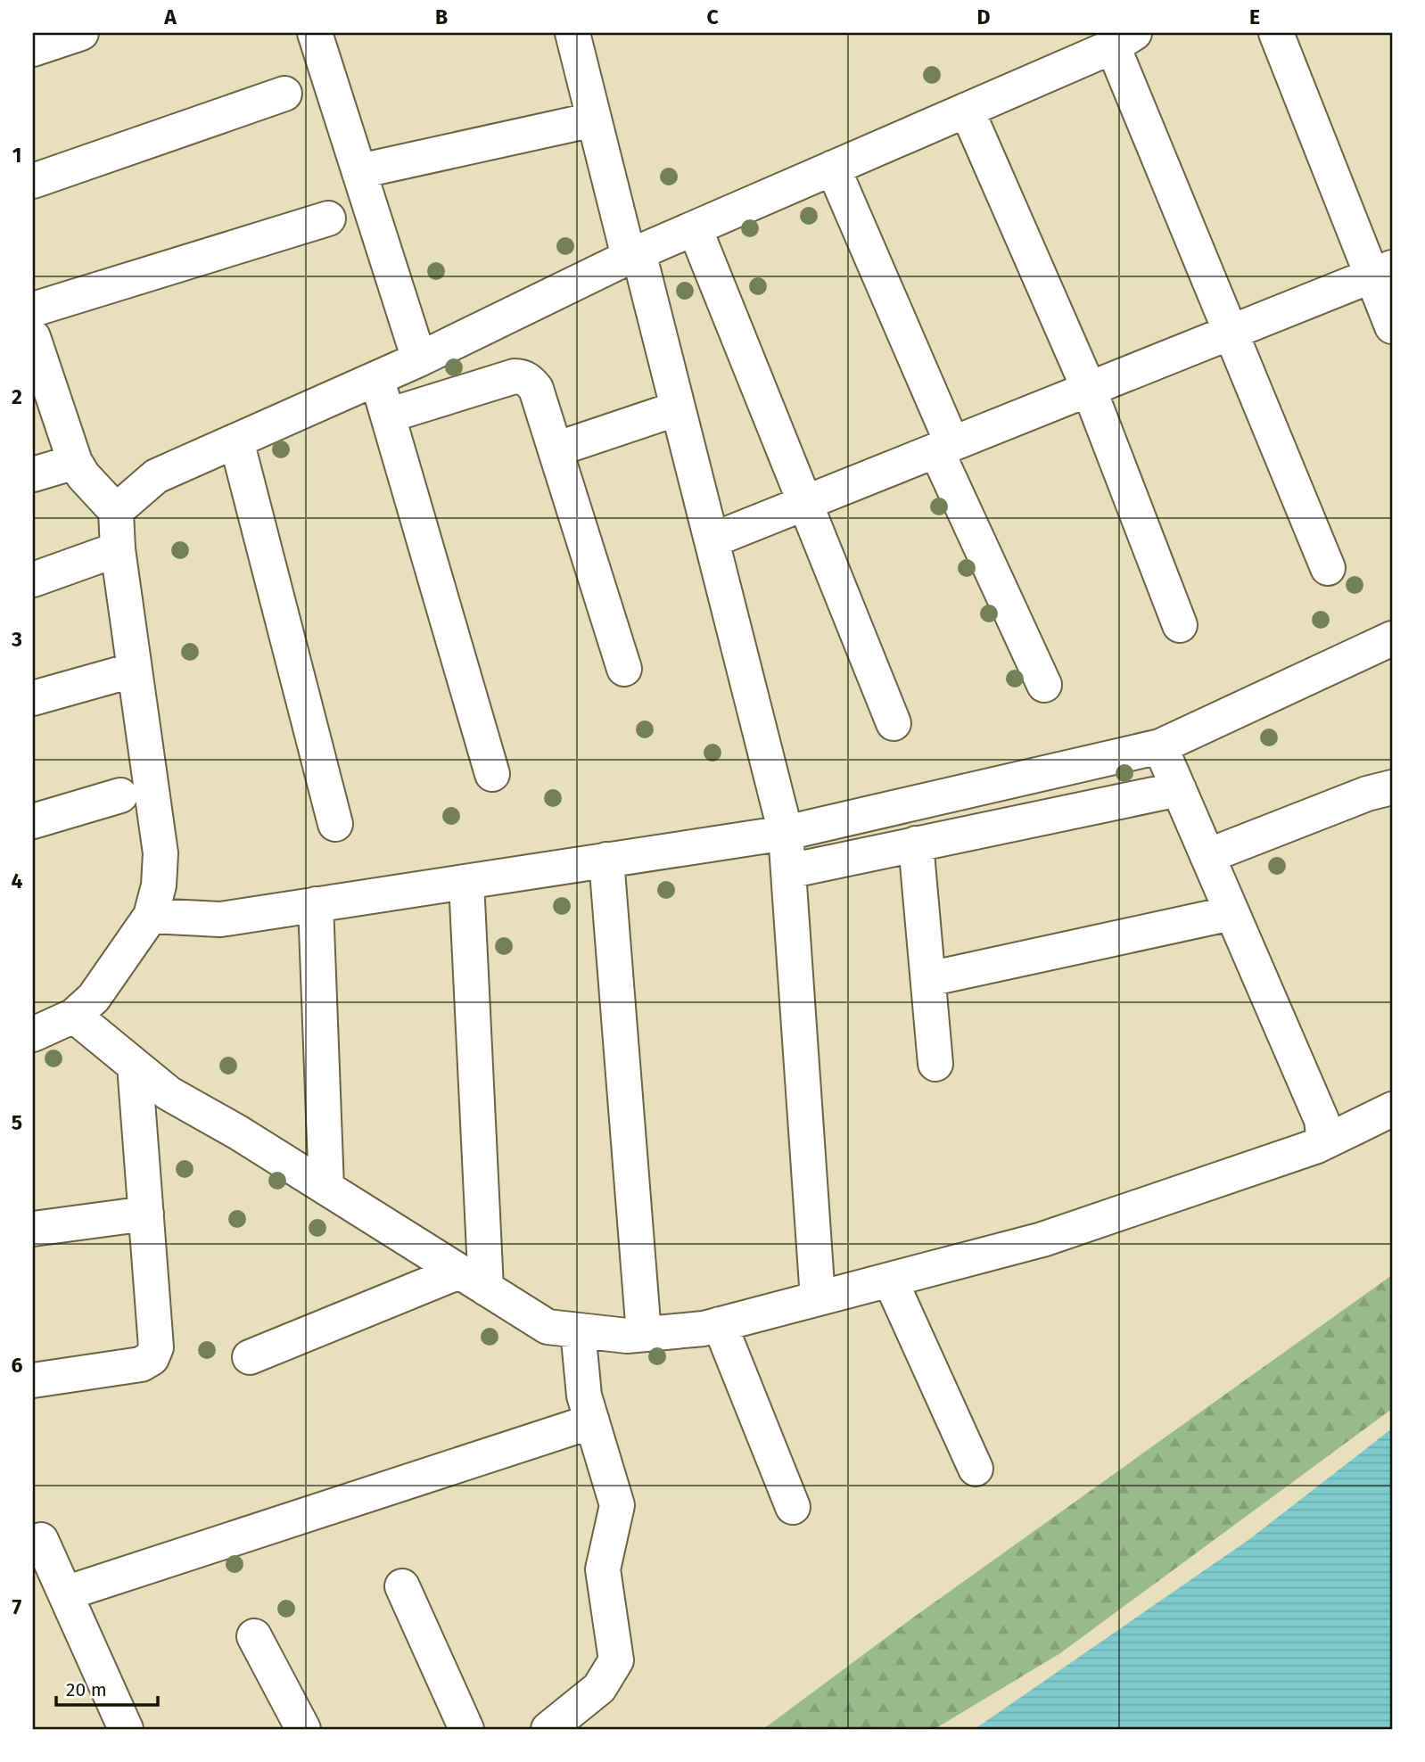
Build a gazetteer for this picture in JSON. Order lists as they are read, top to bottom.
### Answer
{
  "scale_bar": "20 m",
  "grid": {
    "columns": [
      "A",
      "B",
      "C",
      "D",
      "E"
    ],
    "rows": [
      "1",
      "2",
      "3",
      "4",
      "5",
      "6",
      "7"
    ]
  }
}
